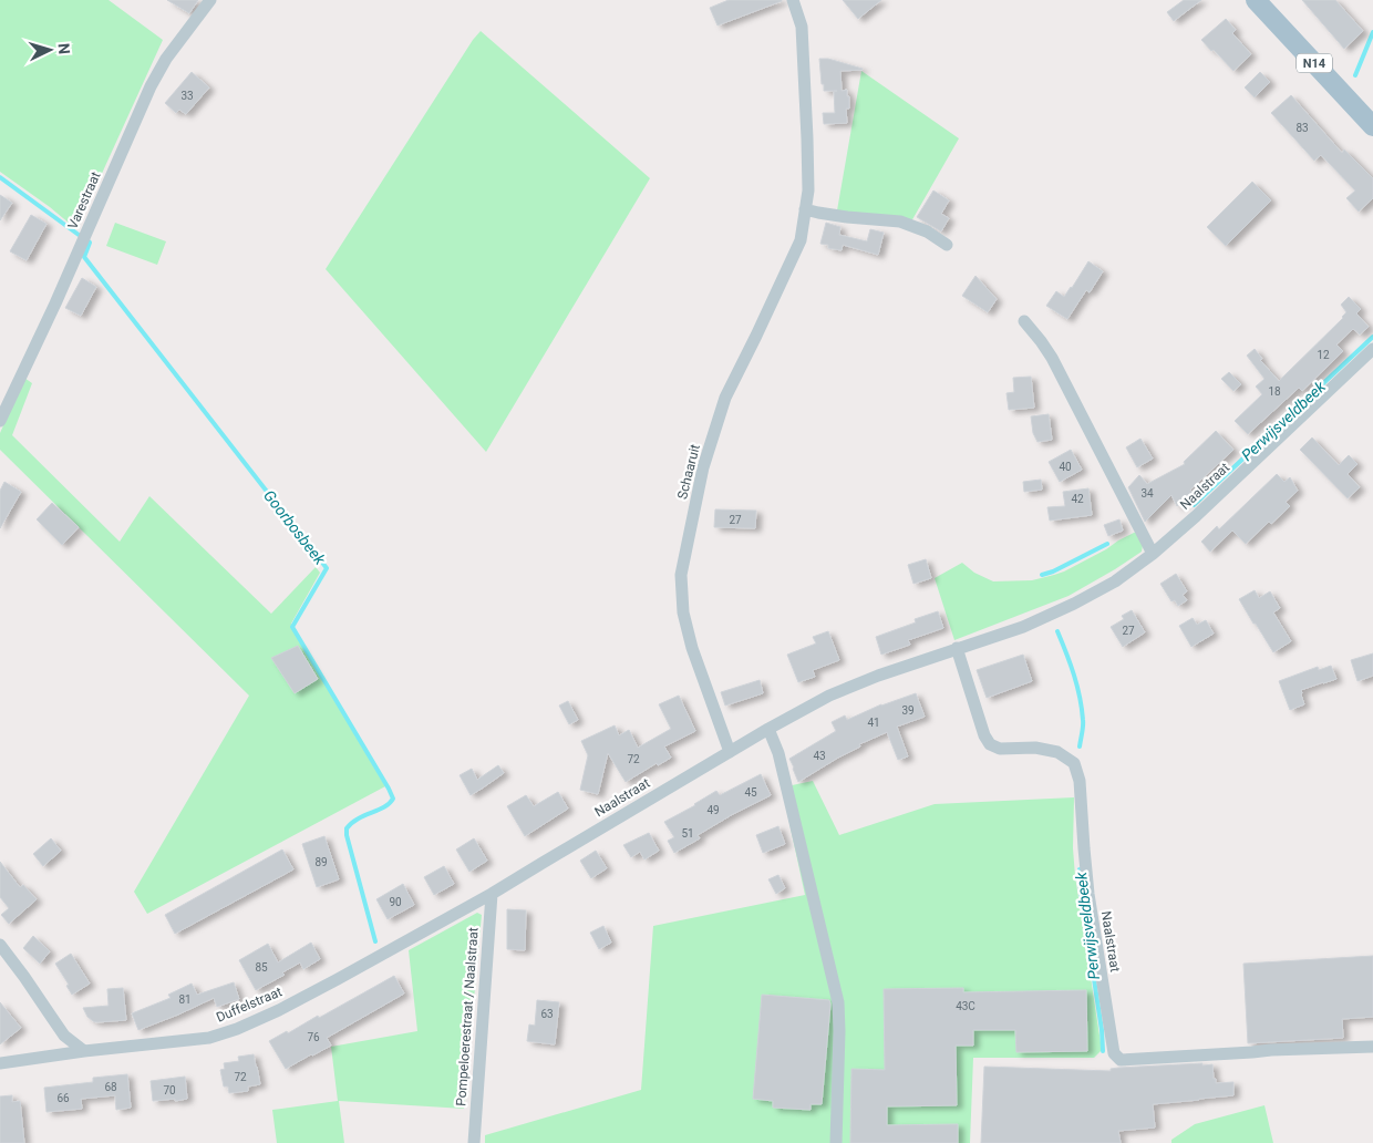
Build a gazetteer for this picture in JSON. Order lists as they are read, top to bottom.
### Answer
{
  "streets": {
    "main road": ["N14"],
    "street": [
      "Varestraat",
      "Schaaruit",
      "Naalstraat",
      "Duffelstraat",
      "Pompeloerestraat / Naalstraat"
    ]
  },
  "crossings": [
    ["Schaaruit", "Naalstraat"],
    ["Naalstraat", "Duffelstraat"],
    ["Naalstraat", "Pompeloerestraat / Naalstraat"]
  ],
  "water": ["Perwijsveldbeek", "Goorbosbeek"],
  "house_numbers": [
    "33",
    "83",
    "12",
    "18",
    "40",
    "34",
    "42",
    "27",
    "27",
    "39",
    "41",
    "43",
    "72",
    "45",
    "49",
    "51",
    "89",
    "90",
    "85",
    "81",
    "43C",
    "63",
    "76",
    "72",
    "68",
    "70",
    "66"
  ],
  "north": "right"
}
